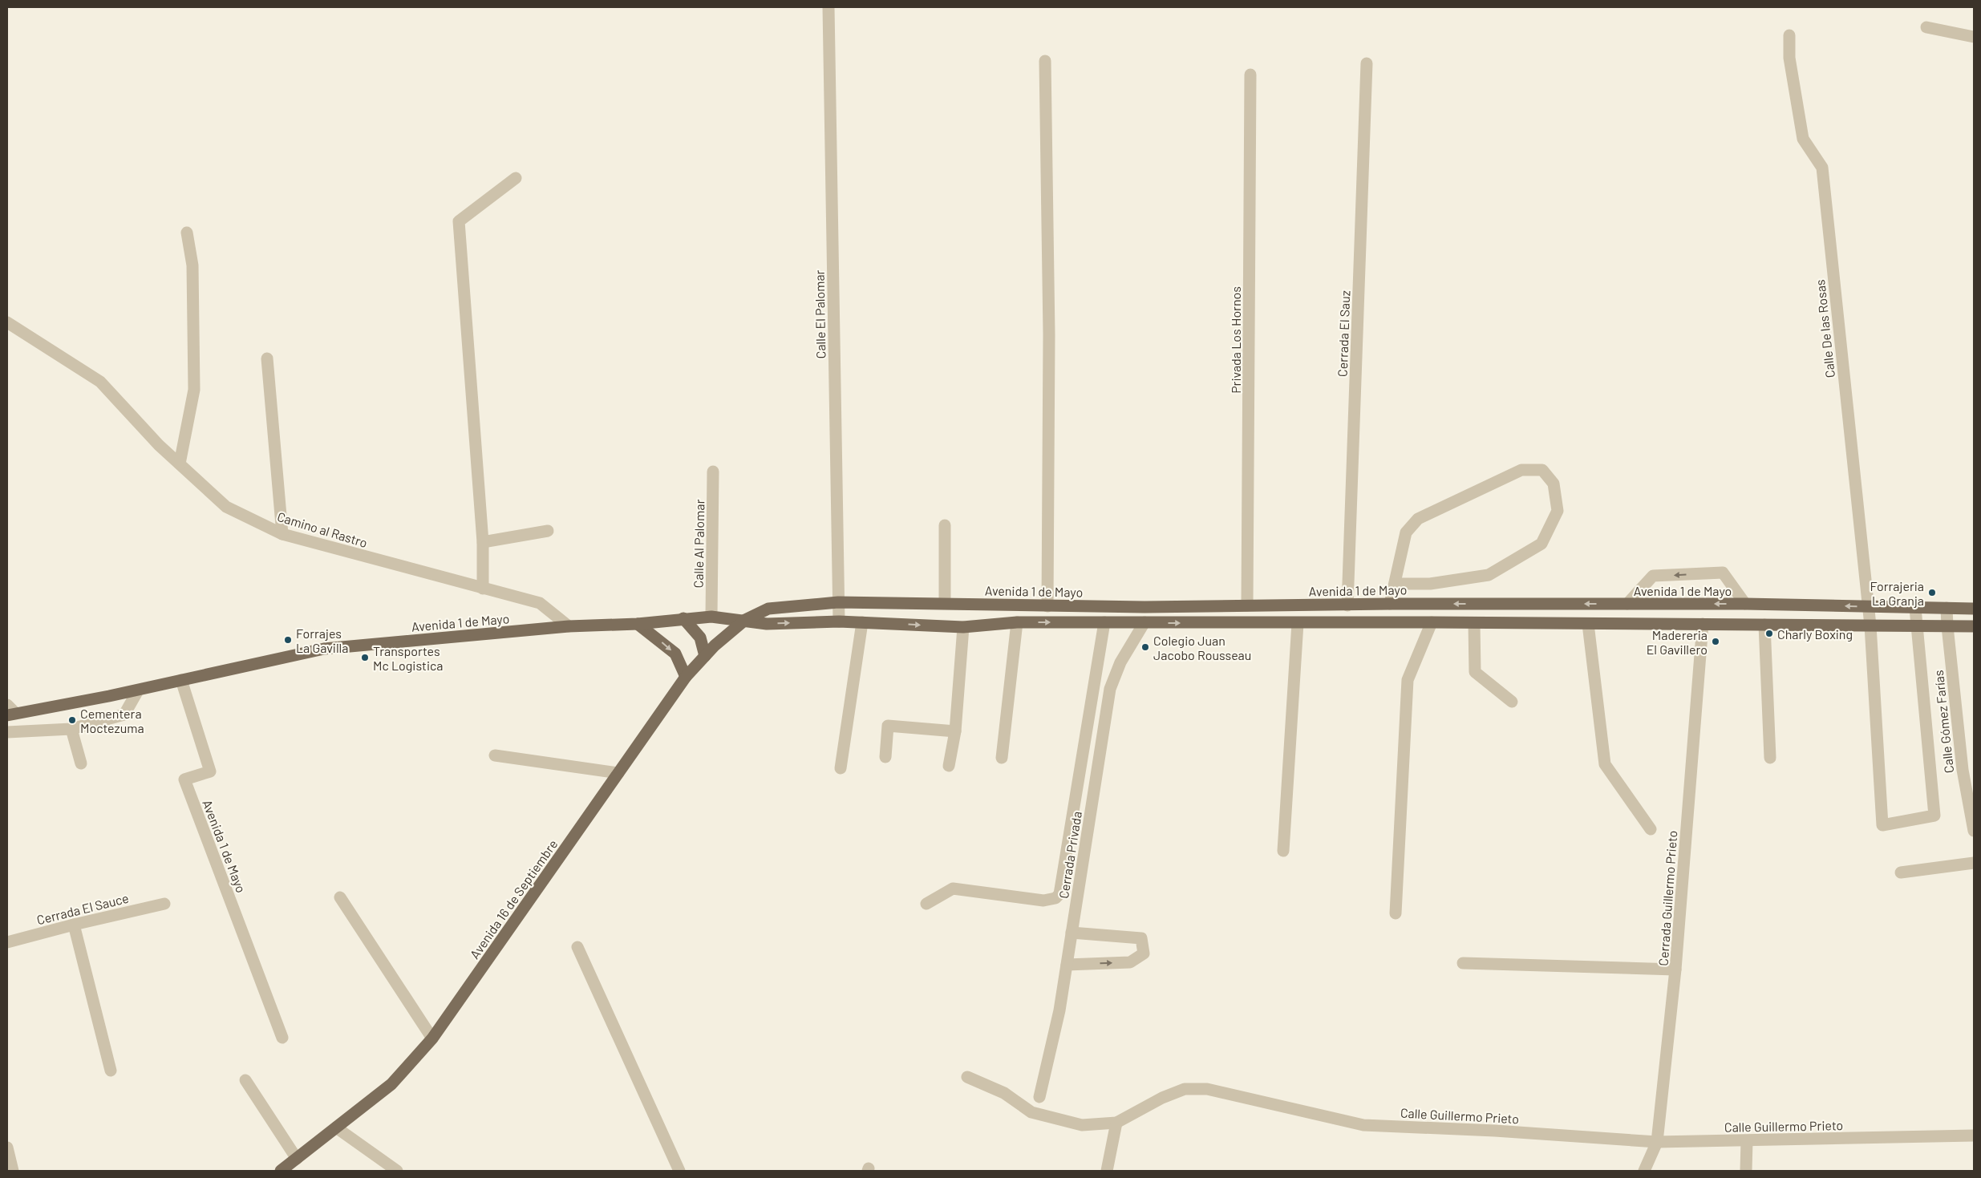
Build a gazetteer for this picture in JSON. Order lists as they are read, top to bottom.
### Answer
{
  "streets": {
    "main road": ["Avenida 1 de Mayo", "Avenida 16 de Septiembre"],
    "street": [
      "Calle El Palomar",
      "Calle De las Rosas",
      "Cerrada El Sauz",
      "Privada Los Hornos",
      "Camino al Rastro",
      "Calle Al Palomar",
      "Calle Gómez Farías",
      "Cerrada Privada",
      "Cerrada Guillermo Prieto",
      "Cerrada El Sauce",
      "Calle Guillermo Prieto"
    ]
  },
  "crossings": [
    ["Calle El Palomar", "Avenida 1 de Mayo"],
    ["Calle De las Rosas", "Avenida 1 de Mayo"],
    ["Cerrada El Sauz", "Avenida 1 de Mayo"],
    ["Privada Los Hornos", "Avenida 1 de Mayo"],
    ["Camino al Rastro", "Avenida 1 de Mayo"],
    ["Calle Al Palomar", "Avenida 1 de Mayo"],
    ["Avenida 1 de Mayo", "Calle Gómez Farías"],
    ["Avenida 1 de Mayo", "Cerrada Privada"],
    ["Avenida 1 de Mayo", "Cerrada Guillermo Prieto"],
    ["Avenida 1 de Mayo", "Avenida 16 de Septiembre"],
    ["Cerrada Guillermo Prieto", "Calle Guillermo Prieto"]
  ],
  "places": [
    "Forrajeria La Granja",
    "Charly Boxing",
    "Forrajes La Gavilla",
    "Madereria El Gavillero",
    "Colegio Juan Jacobo Rousseau",
    "Transportes Mc Logistica",
    "Cementera Moctezuma"
  ]
}
